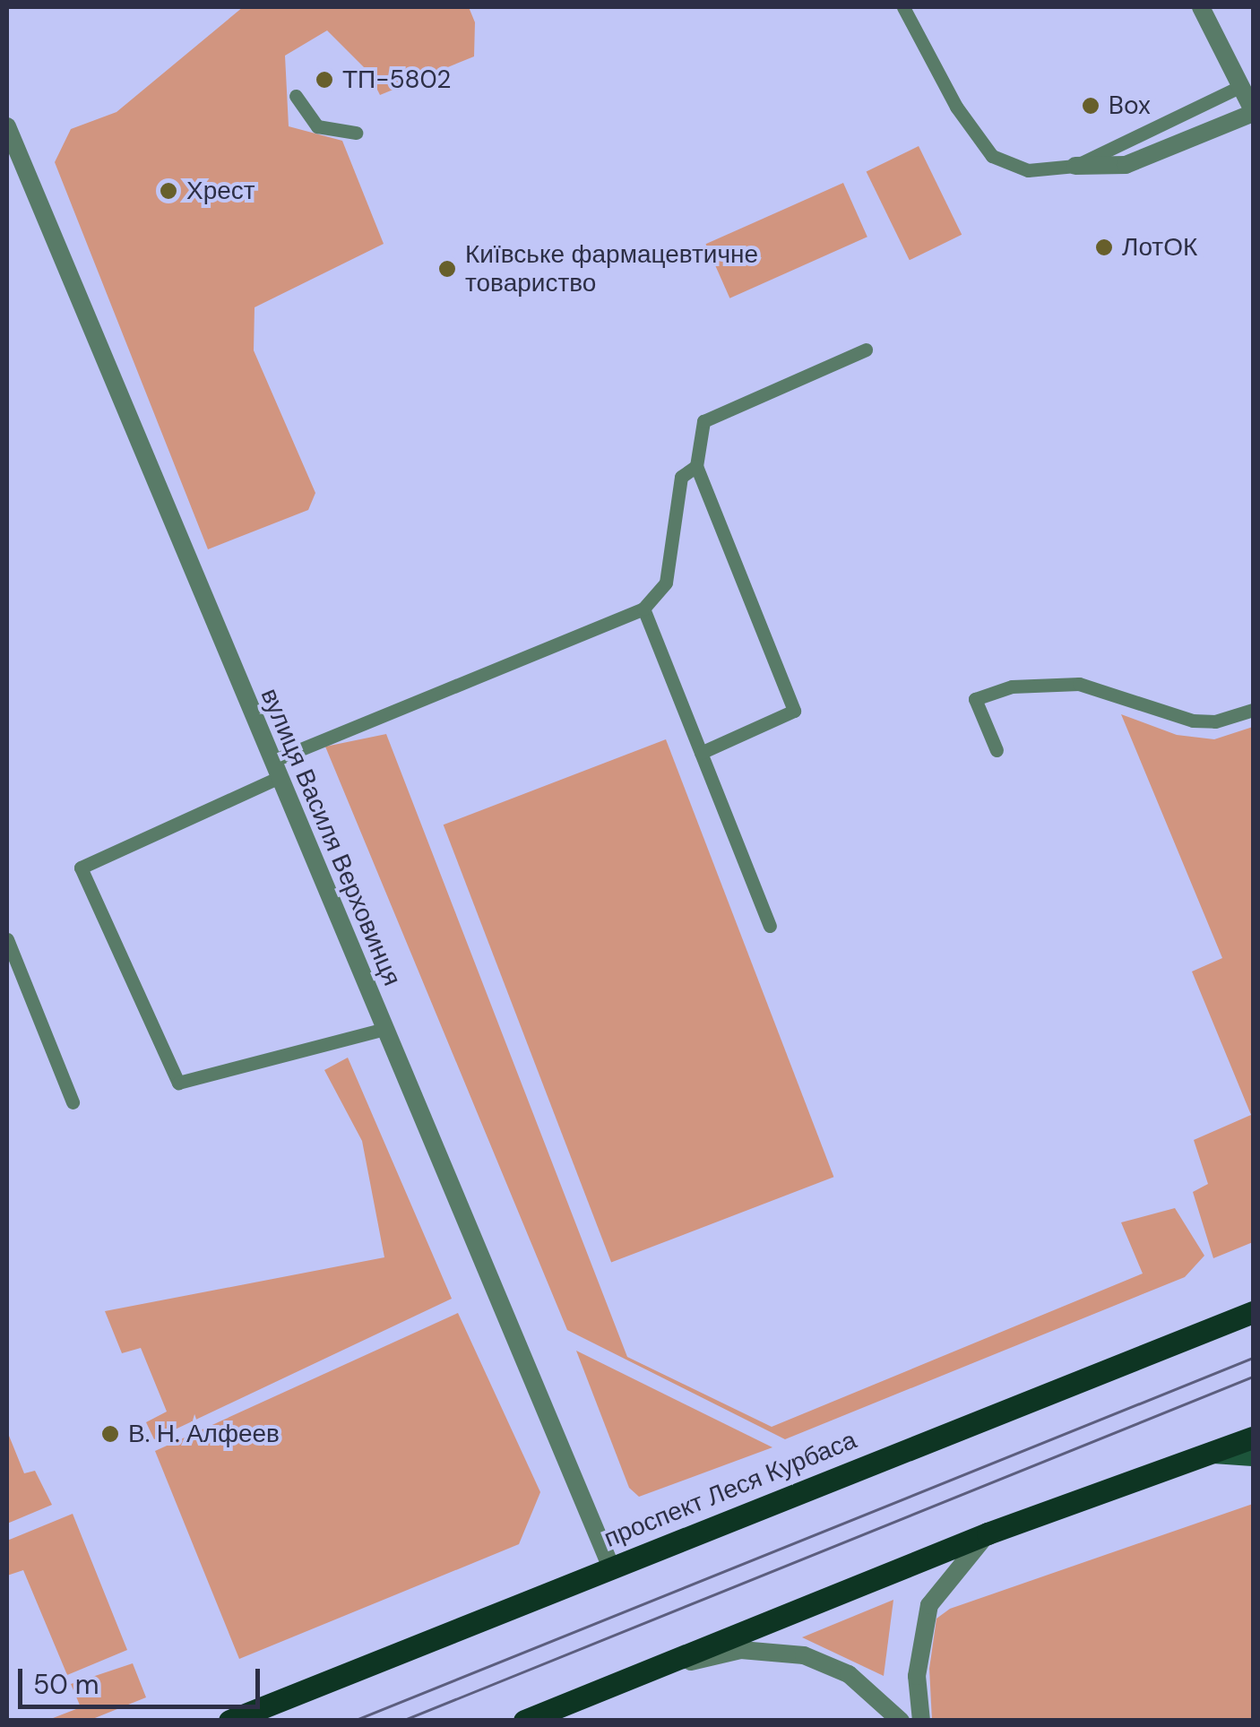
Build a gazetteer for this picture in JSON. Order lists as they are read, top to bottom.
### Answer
{
  "streets": {
    "main road": ["проспект Леся Курбаса"],
    "street": ["вулиця Василя Верховинця"]
  },
  "crossings": [
    ["вулиця Василя Верховинця", "проспект Леся Курбаса"]
  ],
  "places": [
    "ТП-5802",
    "Box",
    "Хрест",
    "ЛотОК",
    "Київське фармацевтичне товариство",
    "В. Н. Алфеев"
  ],
  "scale_bar": "50 m"
}
